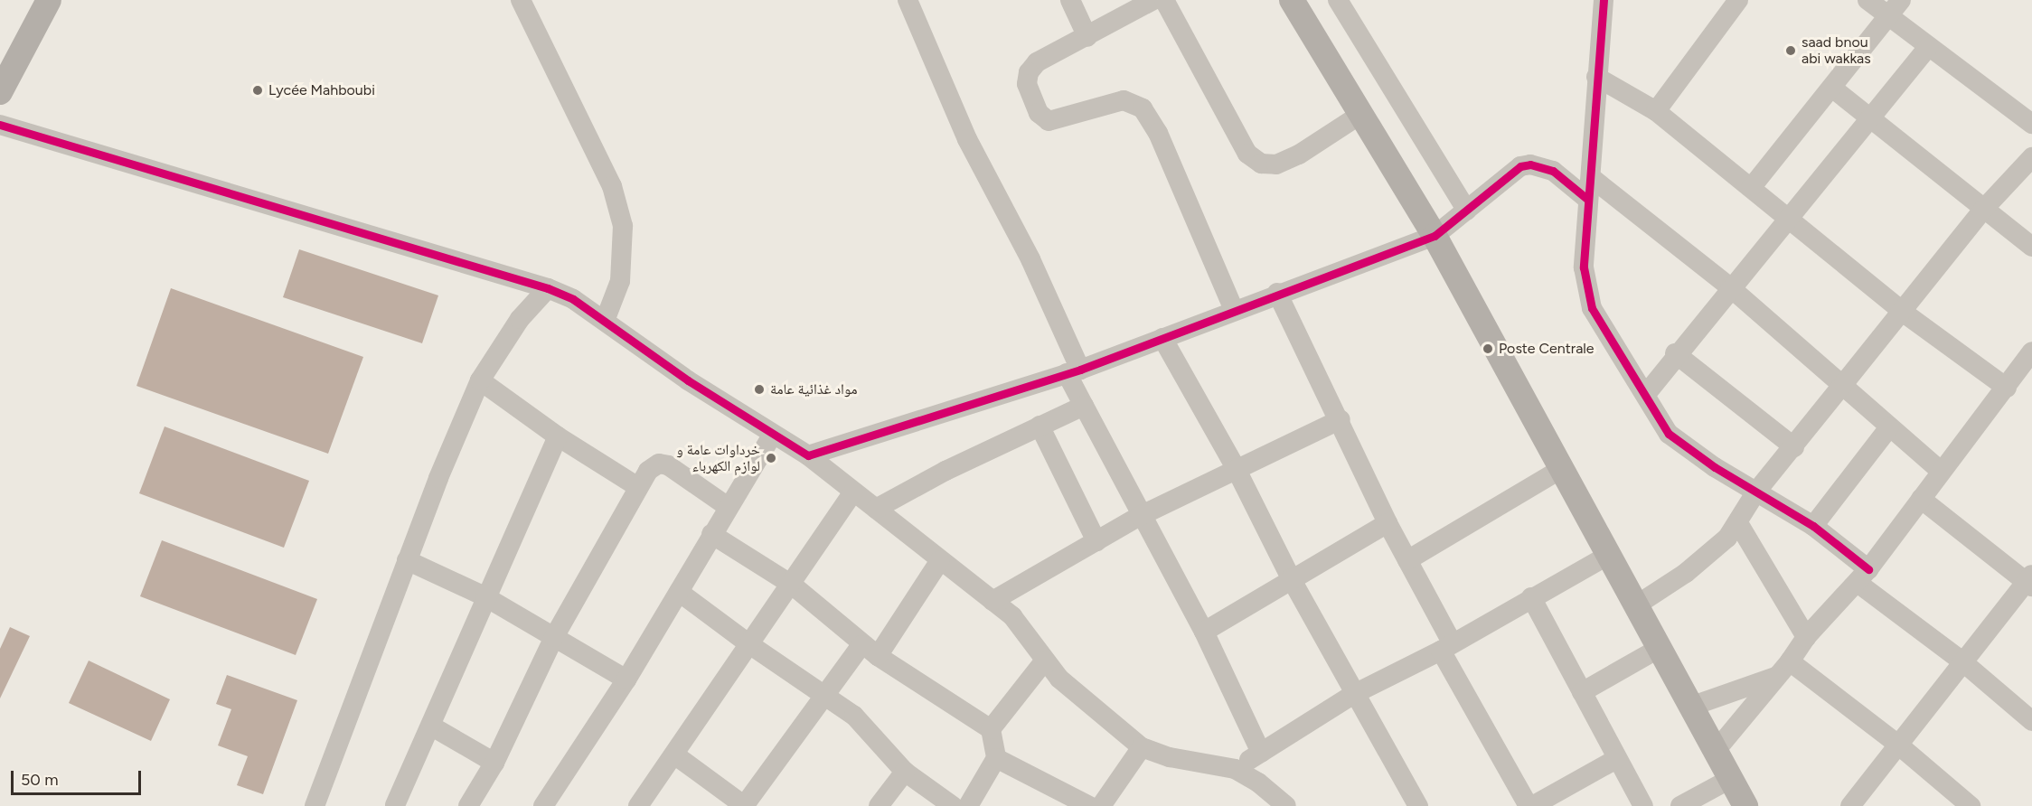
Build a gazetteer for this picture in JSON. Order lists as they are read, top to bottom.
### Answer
{
  "places": [
    "saad bnou abi wakkas",
    "Lycée Mahboubi",
    "Poste Centrale",
    "مواد غذائية عامة",
    "خرداوات عامة و لوازم الكهرباء"
  ],
  "scale_bar": "50 m"
}
